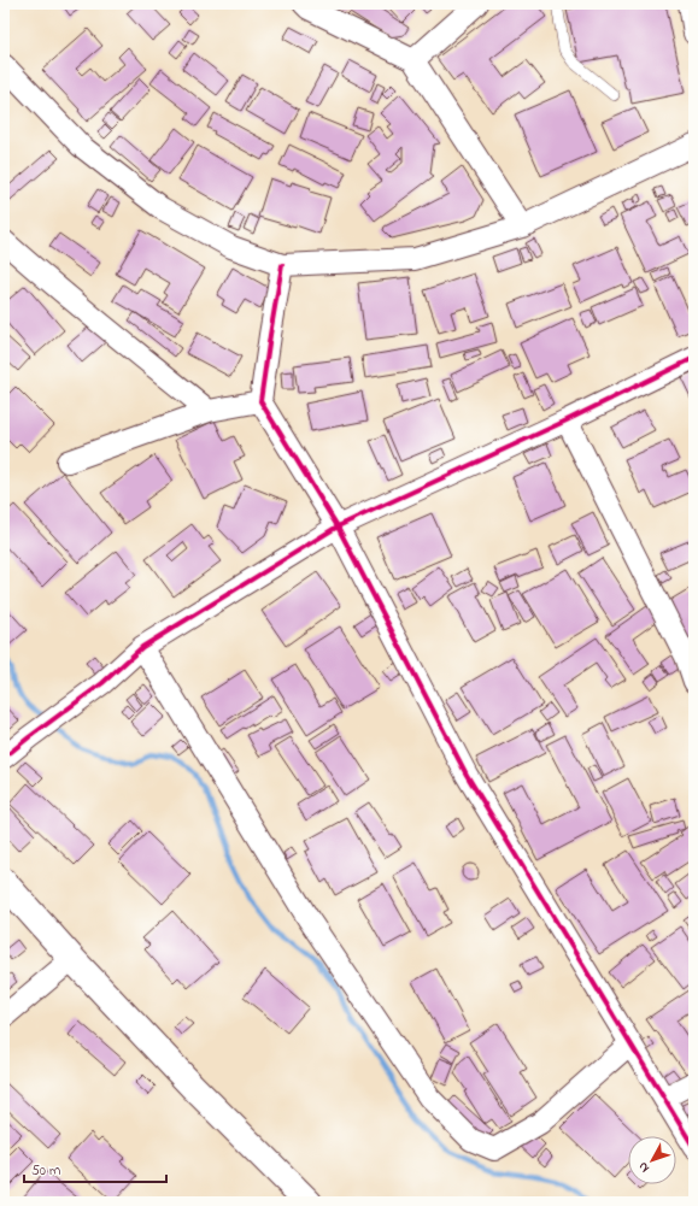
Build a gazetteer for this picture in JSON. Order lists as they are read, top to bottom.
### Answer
{
  "scale_bar": "50 m",
  "north": "bottom left"
}
